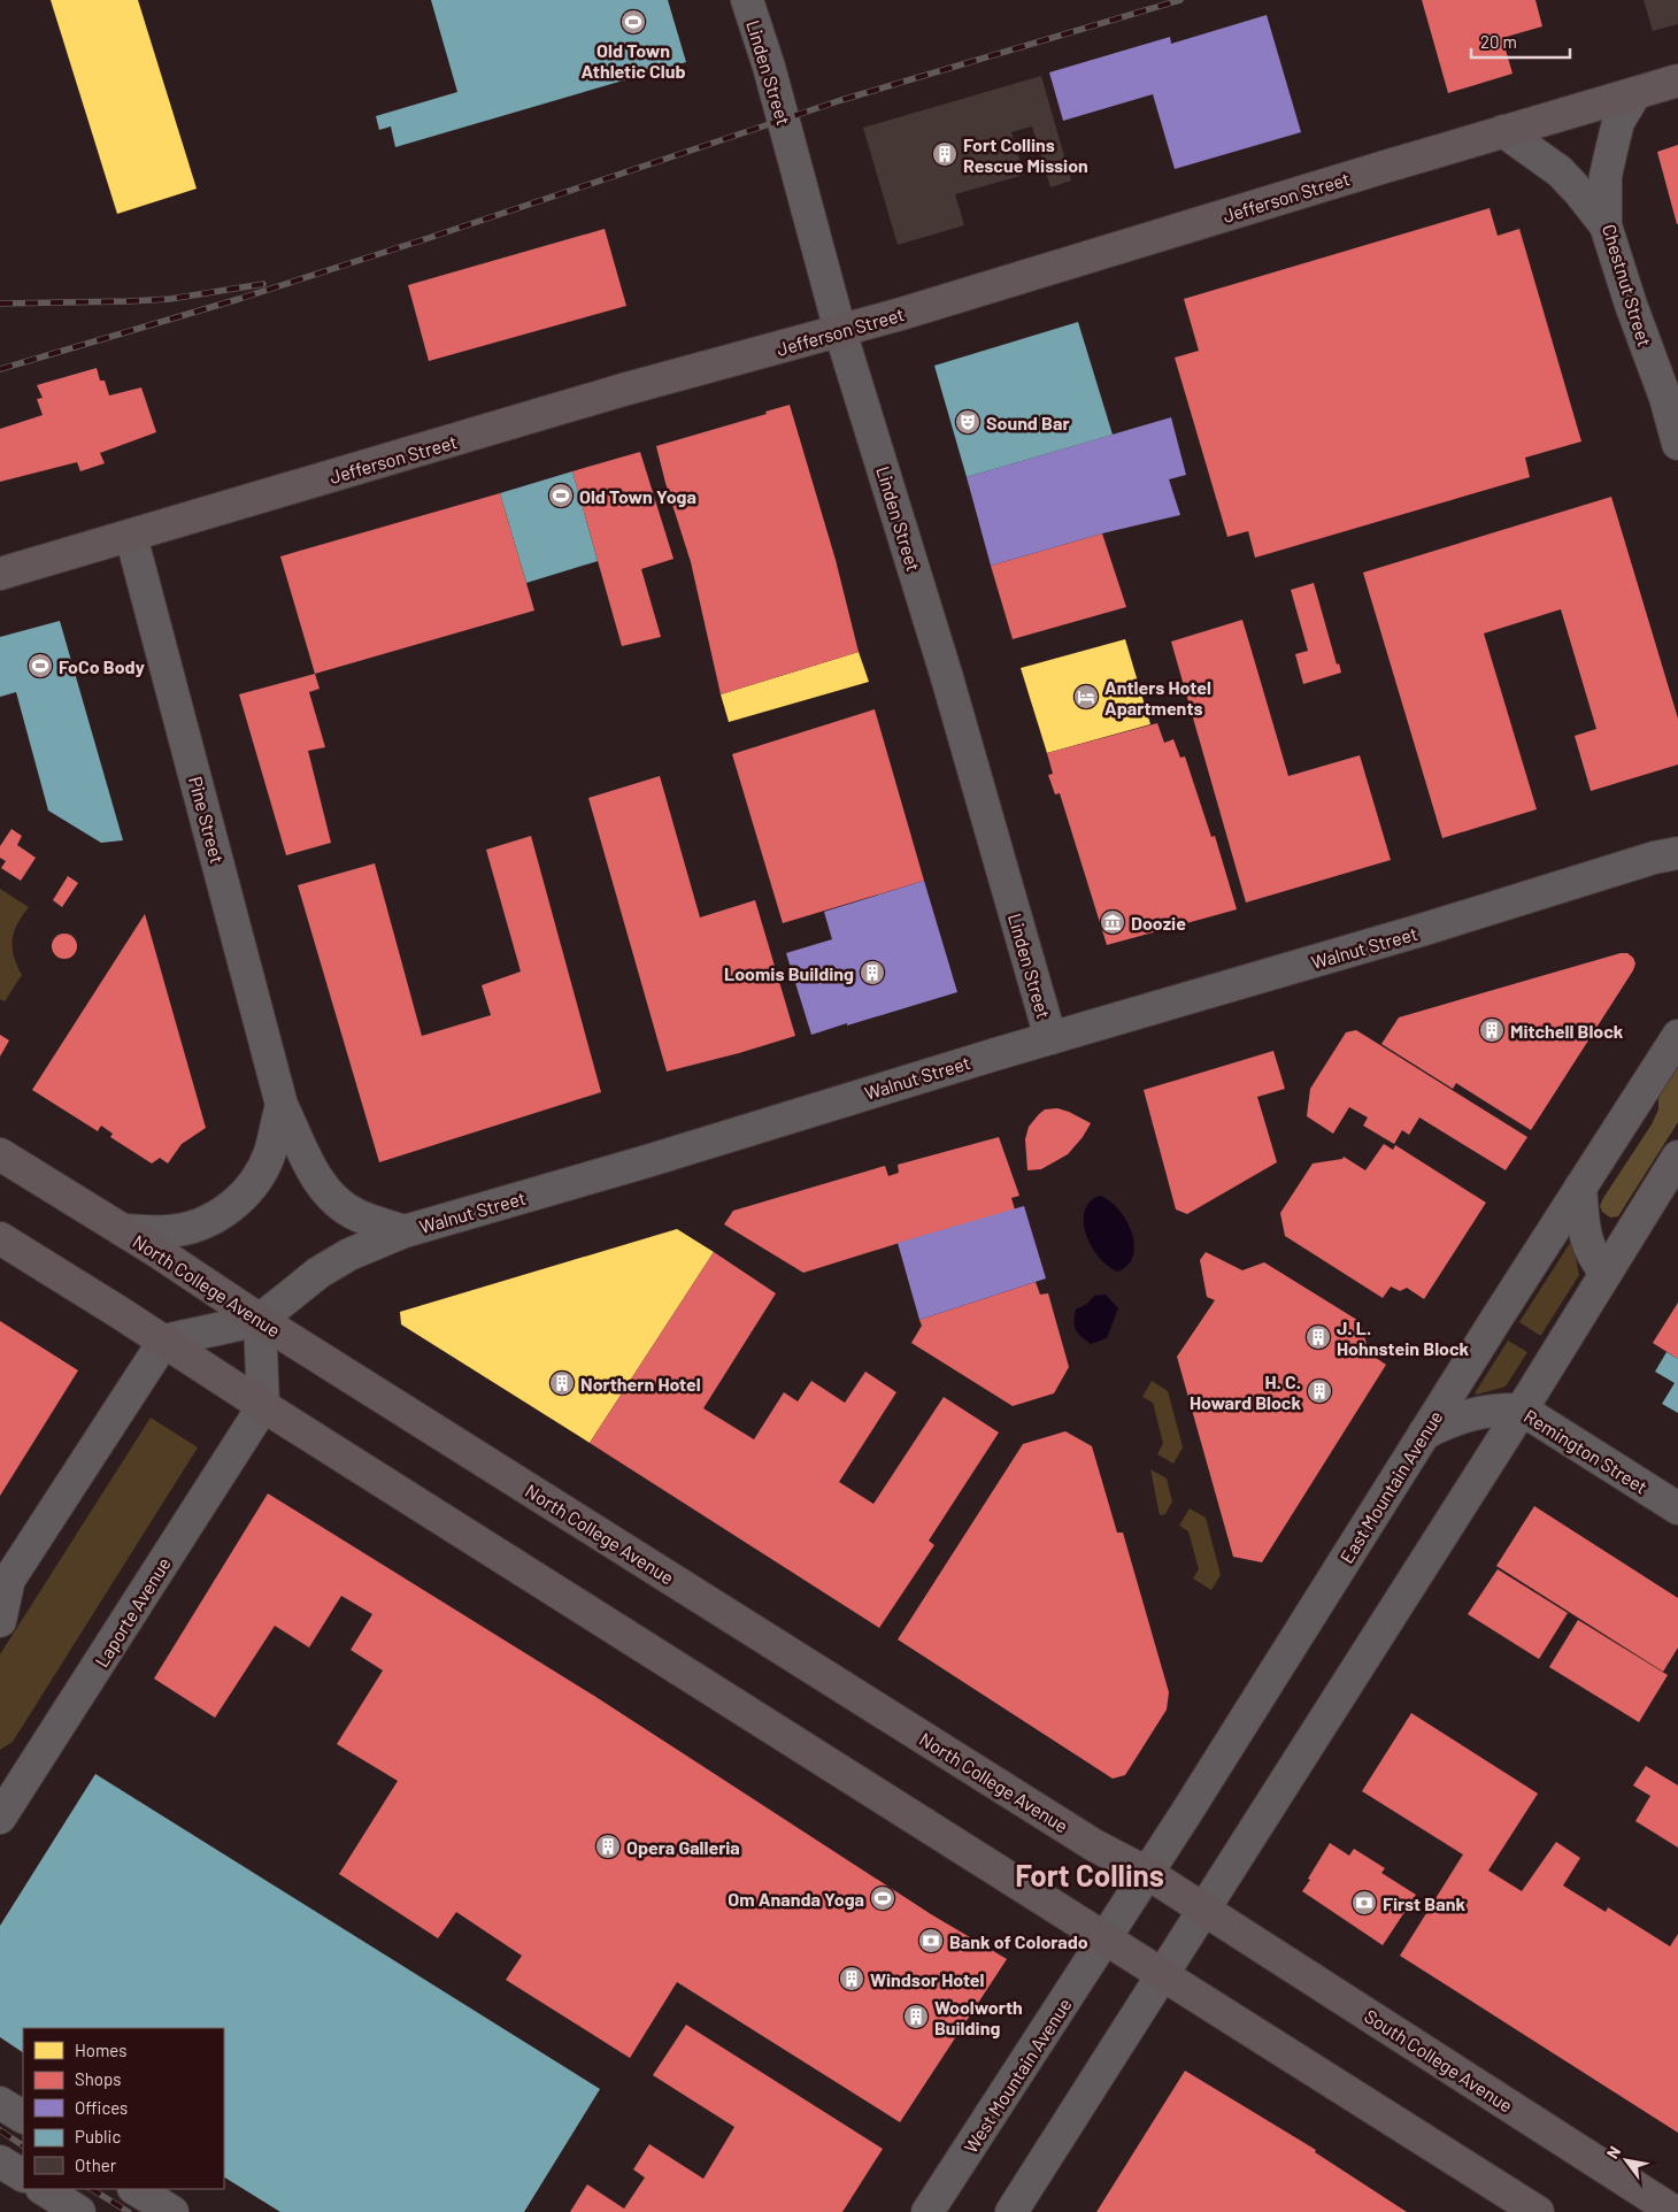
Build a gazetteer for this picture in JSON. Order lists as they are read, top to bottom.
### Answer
{
  "streets": {
    "highway": ["Jefferson Street", "North College Avenue", "South College Avenue"],
    "street": [
      "Linden Street",
      "Chestnut Street",
      "Pine Street",
      "Walnut Street",
      "Remington Street",
      "East Mountain Avenue",
      "Laporte Avenue",
      "West Mountain Avenue"
    ]
  },
  "crossings": [
    ["Linden Street", "Jefferson Street"],
    ["Linden Street", "Walnut Street"],
    ["Jefferson Street", "Chestnut Street"],
    ["Jefferson Street", "Pine Street"],
    ["Pine Street", "Walnut Street"],
    ["Pine Street", "North College Avenue"],
    ["Walnut Street", "North College Avenue"],
    ["North College Avenue", "East Mountain Avenue"],
    ["North College Avenue", "South College Avenue"],
    ["Remington Street", "East Mountain Avenue"],
    ["East Mountain Avenue", "West Mountain Avenue"]
  ],
  "districts": ["Fort Collins"],
  "places": {
    "sports": [
      "Old Town Athletic Club",
      "Old Town Yoga",
      "FoCo Body",
      "Om Ananda Yoga"
    ],
    "building": [
      "Fort Collins Rescue Mission",
      "Loomis Building",
      "Mitchell Block",
      "J. L. Hohnstein Block",
      "Northern Hotel",
      "H. C. Howard Block",
      "Opera Galleria",
      "Windsor Hotel",
      "Woolworth Building"
    ],
    "theatre": ["Sound Bar"],
    "hotel": ["Antlers Hotel Apartments"],
    "museum": ["Doozie"],
    "bank": ["First Bank", "Bank of Colorado"]
  },
  "legend": [
    "Homes",
    "Shops",
    "Offices",
    "Public",
    "Other"
  ],
  "scale_bar": "20 m",
  "north": "top left"
}
